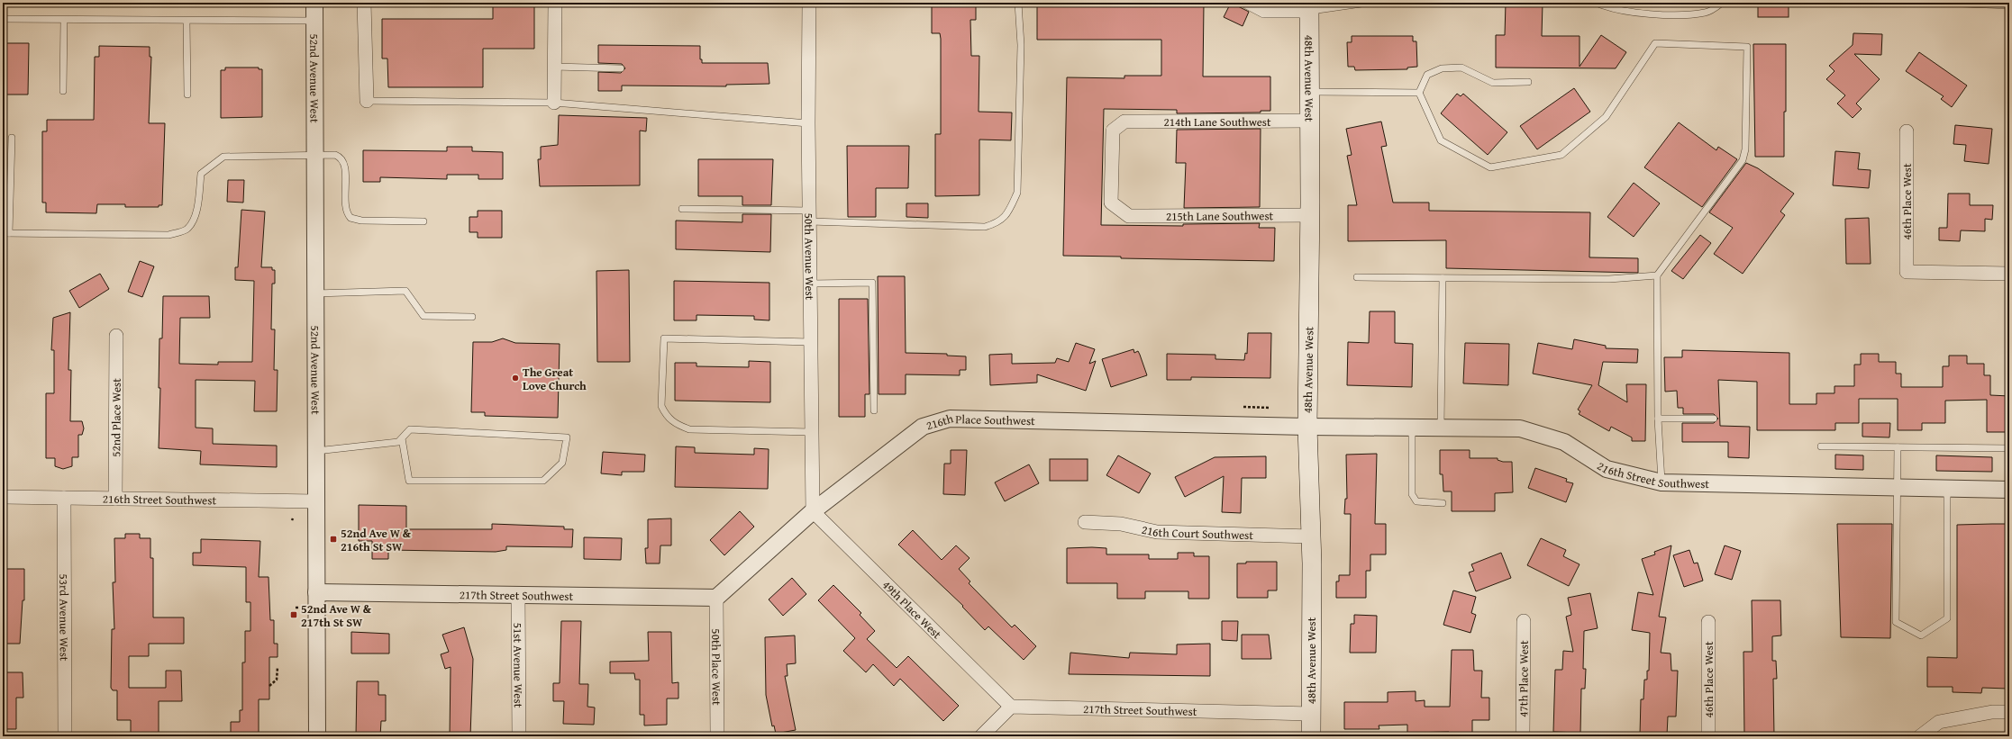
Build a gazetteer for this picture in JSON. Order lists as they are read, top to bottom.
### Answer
{
  "streets": {
    "main road": ["48th Avenue West"],
    "street": [
      "52nd Avenue West",
      "214th Lane Southwest",
      "46th Place West",
      "215th Lane Southwest",
      "50th Avenue West",
      "52nd Place West",
      "216th Place Southwest",
      "216th Street Southwest",
      "216th Court Southwest",
      "217th Street Southwest",
      "49th Place West",
      "53rd Avenue West",
      "51st Avenue West",
      "50th Place West",
      "47th Place West"
    ]
  },
  "crossings": [
    ["52nd Avenue West", "216th Street Southwest"],
    ["52nd Avenue West", "217th Street Southwest"],
    ["48th Avenue West", "214th Lane Southwest"],
    ["48th Avenue West", "215th Lane Southwest"],
    ["48th Avenue West", "216th Place Southwest"],
    ["48th Avenue West", "216th Street Southwest"],
    ["48th Avenue West", "216th Court Southwest"],
    ["48th Avenue West", "217th Street Southwest"],
    ["214th Lane Southwest", "215th Lane Southwest"],
    ["50th Avenue West", "216th Place Southwest"],
    ["50th Avenue West", "49th Place West"],
    ["52nd Place West", "216th Street Southwest"],
    ["216th Place Southwest", "216th Street Southwest"],
    ["216th Place Southwest", "217th Street Southwest"],
    ["216th Place Southwest", "49th Place West"],
    ["216th Place Southwest", "50th Place West"],
    ["216th Street Southwest", "53rd Avenue West"],
    ["217th Street Southwest", "49th Place West"],
    ["217th Street Southwest", "51st Avenue West"],
    ["217th Street Southwest", "50th Place West"]
  ],
  "places": {
    "other": ["The Great Love Church"],
    "transit": ["52nd Ave W & 216th St SW", "52nd Ave W & 217th St SW"]
  }
}
